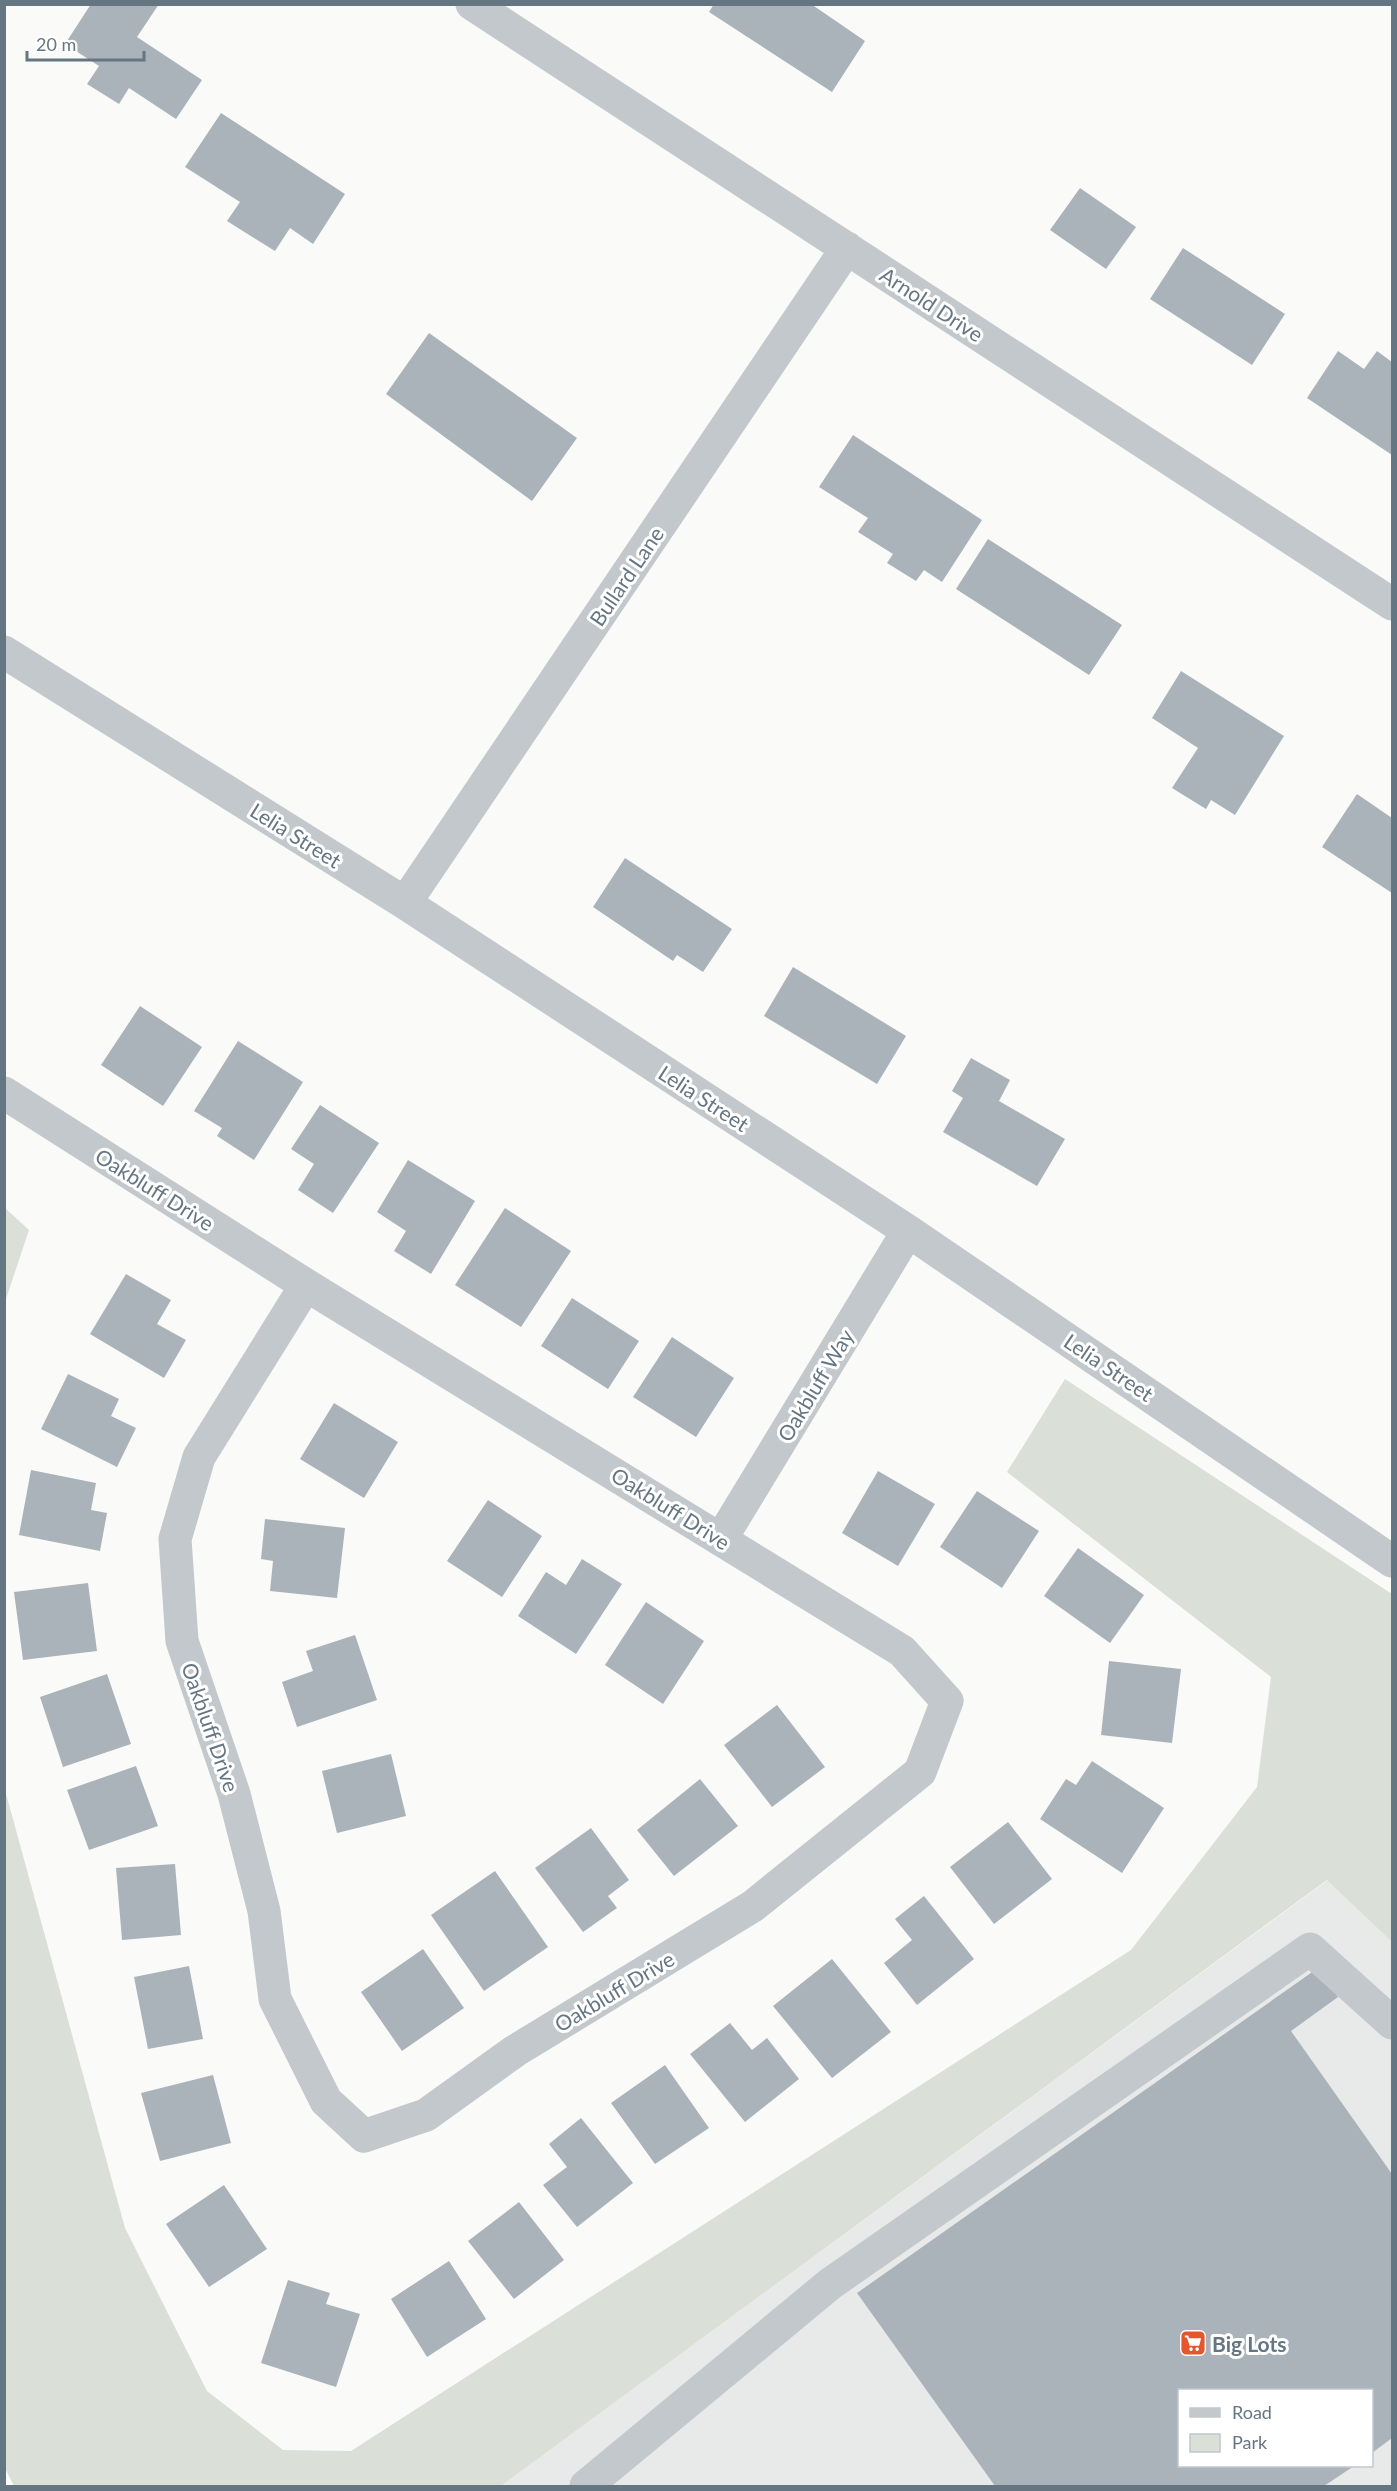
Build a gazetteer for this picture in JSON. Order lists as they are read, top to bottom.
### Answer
{
  "streets": {
    "street": [
      "Arnold Drive",
      "Bullard Lane",
      "Lelia Street",
      "Oakbluff Drive",
      "Oakbluff Way"
    ]
  },
  "crossings": [
    ["Arnold Drive", "Bullard Lane"],
    ["Bullard Lane", "Lelia Street"],
    ["Lelia Street", "Oakbluff Way"],
    ["Oakbluff Drive", "Oakbluff Way"]
  ],
  "places": {
    "supermarket": ["Big Lots"]
  },
  "legend": ["Road", "Park"],
  "scale_bar": "20 m"
}
